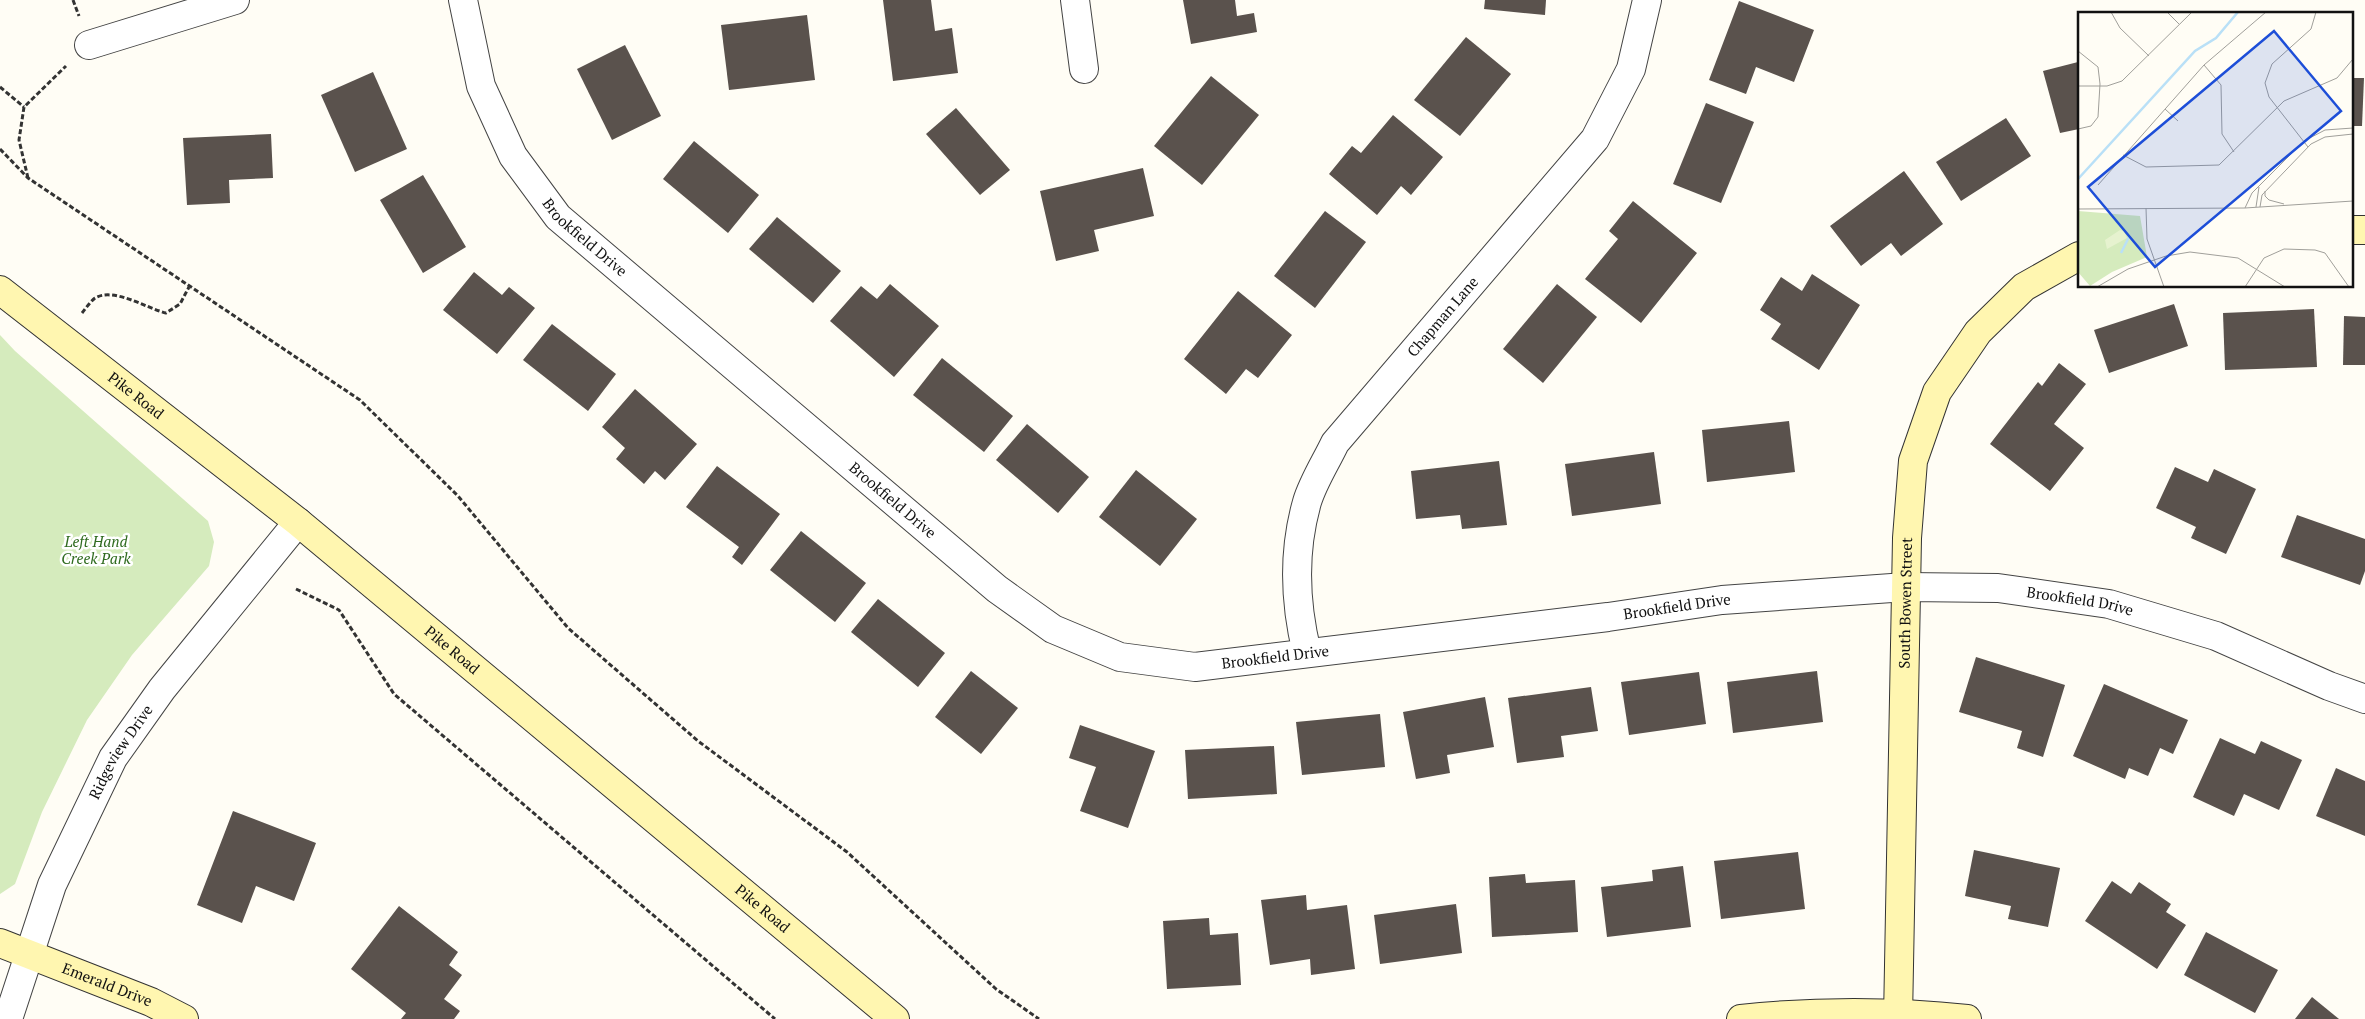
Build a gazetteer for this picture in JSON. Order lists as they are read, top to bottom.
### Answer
{
  "streets": {
    "street": [
      "Brookfield Drive",
      "Chapman Lane",
      "Pike Road",
      "South Bowen Street",
      "Ridgeview Drive",
      "Emerald Drive"
    ]
  },
  "crossings": [
    ["Brookfield Drive", "Chapman Lane"],
    ["Brookfield Drive", "South Bowen Street"],
    ["Pike Road", "Ridgeview Drive"],
    ["Ridgeview Drive", "Emerald Drive"]
  ],
  "parks": ["Left Hand Creek Park"]
}
